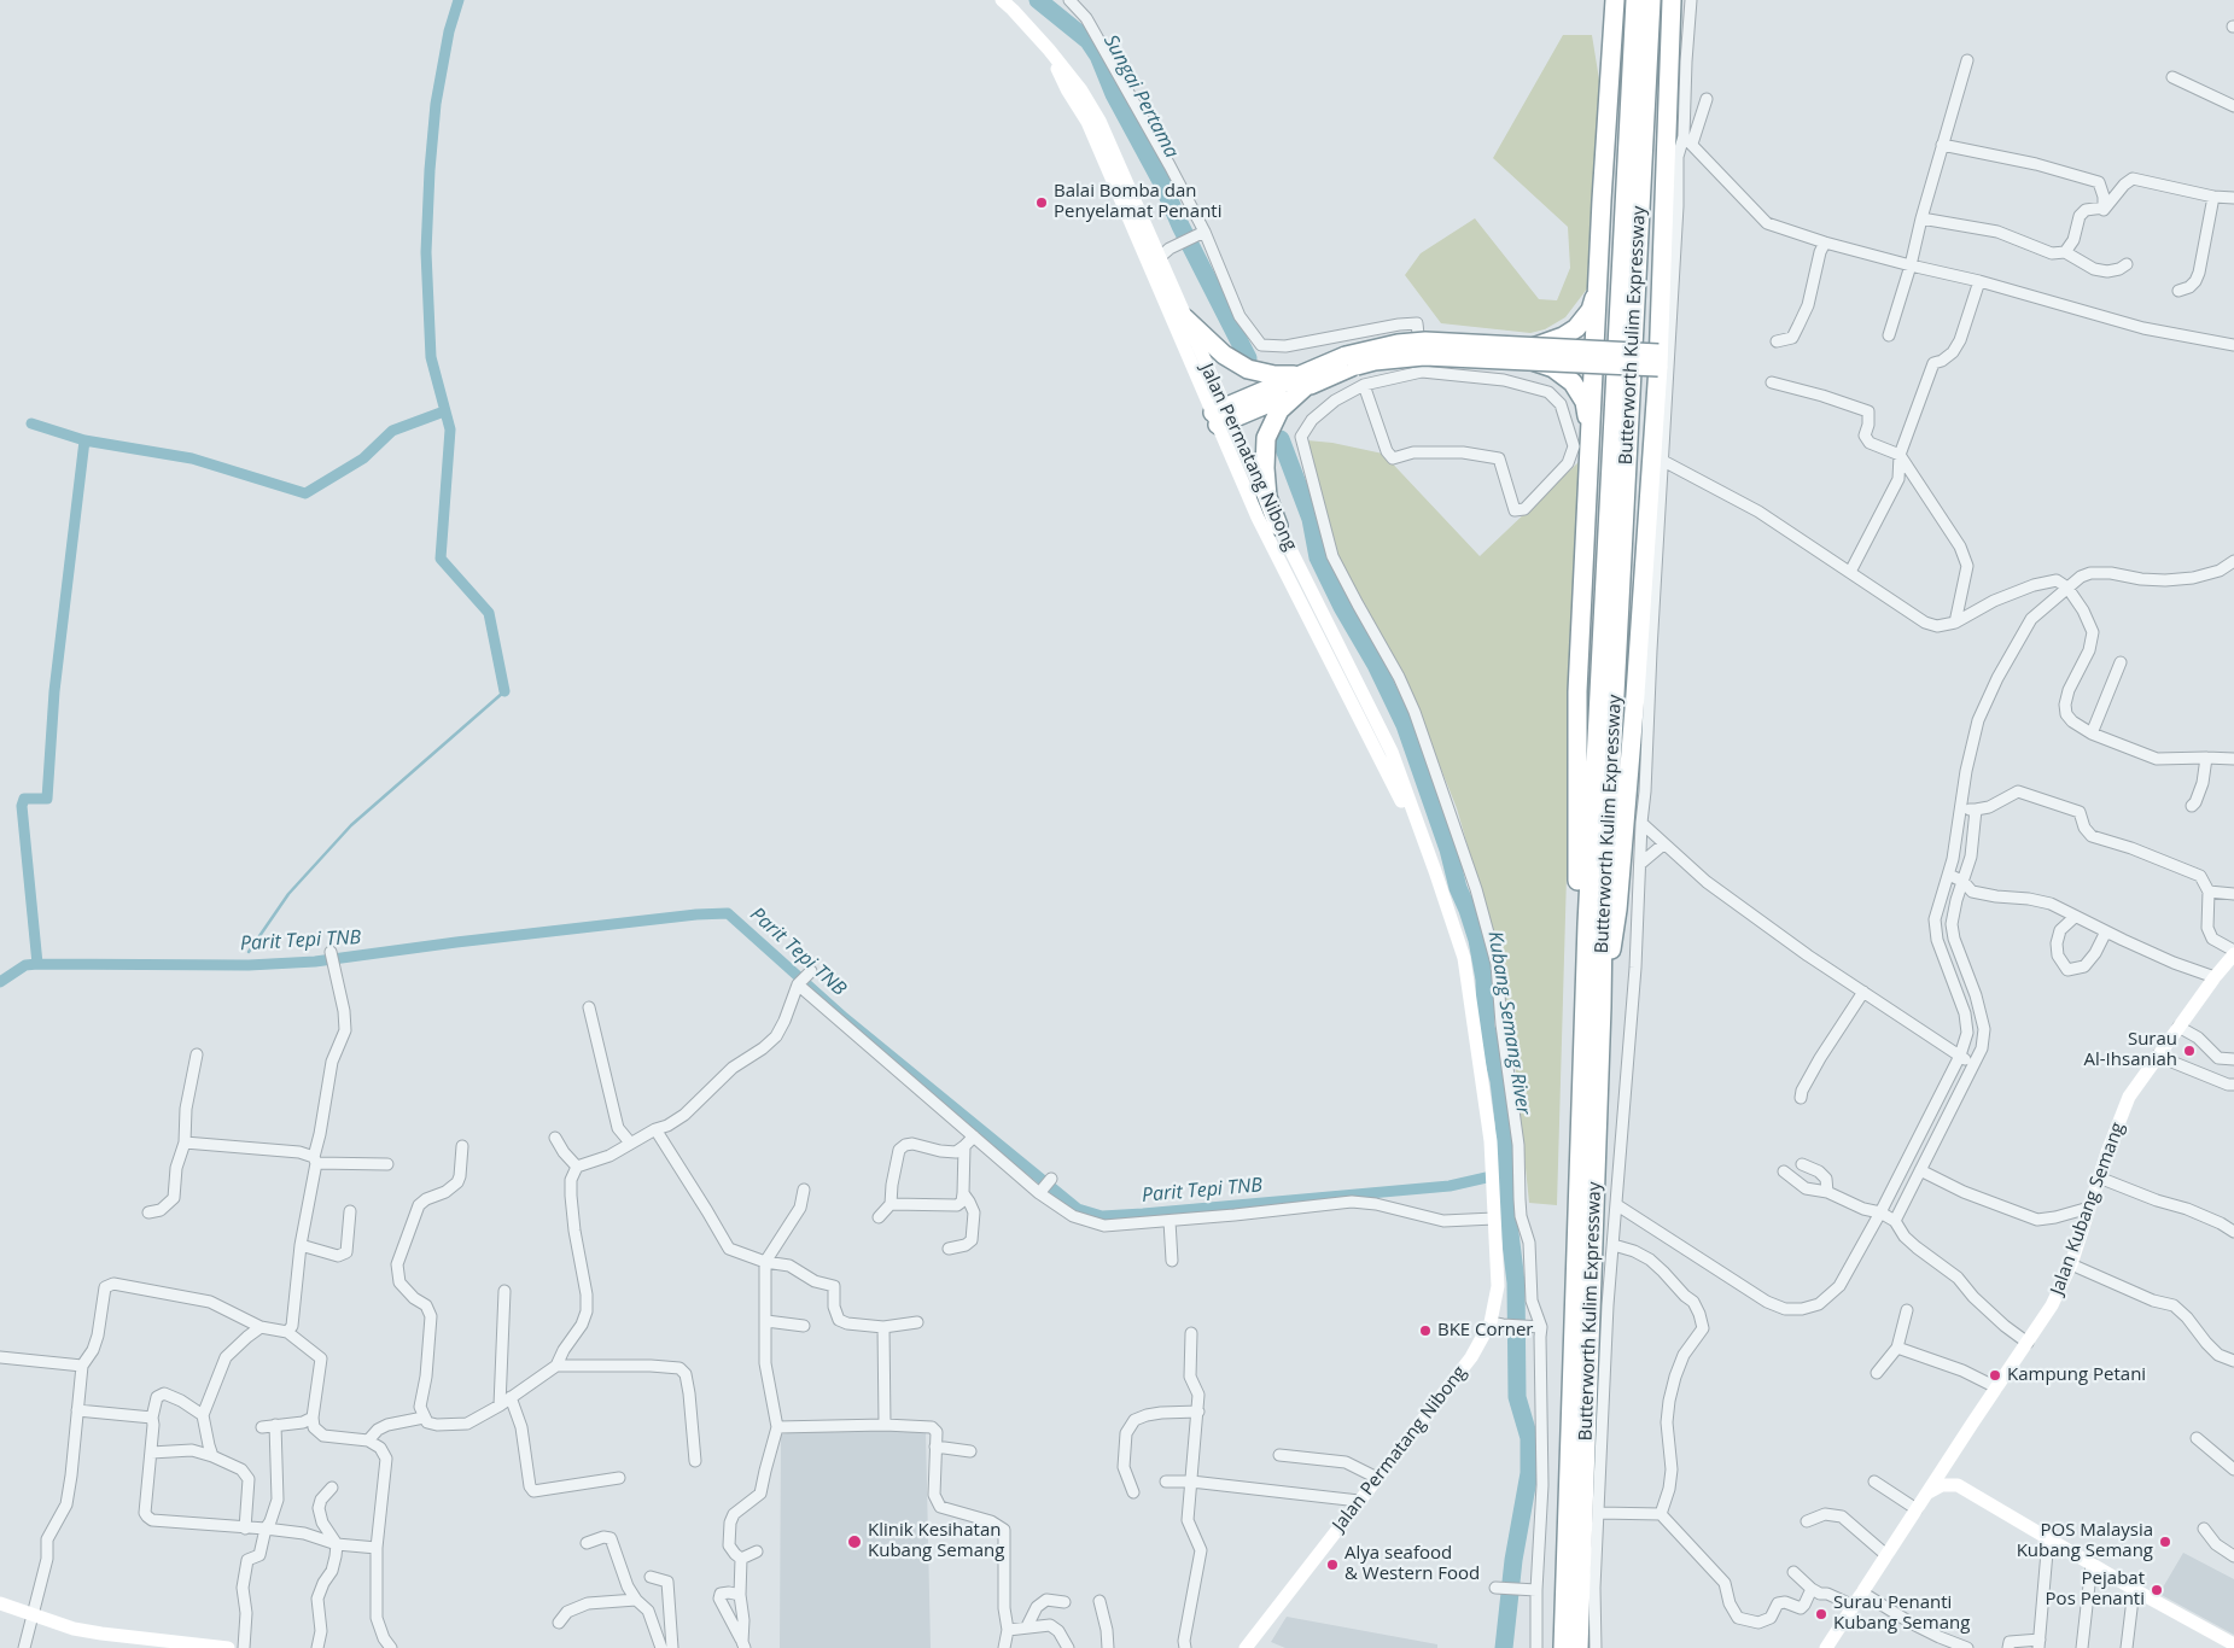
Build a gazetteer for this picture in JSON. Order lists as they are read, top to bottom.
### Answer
{
  "streets": {
    "highway": ["Butterworth Kulim Expressway"],
    "main road": ["Jalan Permatang Nibong", "Jalan Kubang Semang"]
  },
  "water": ["Sungai Pertama", "Parit Tepi TNB", "Kubang Semang River"],
  "places": [
    "Balai Bomba dan Penyelamat Penanti",
    "Surau Al-Ihsaniah",
    "BKE Corner",
    "Kampung Petani",
    "Klinik Kesihatan Kubang Semang",
    "POS Malaysia Kubang Semang",
    "Alya seafood & Western Food",
    "Pejabat Pos Penanti",
    "Surau Penanti Kubang Semang"
  ]
}
